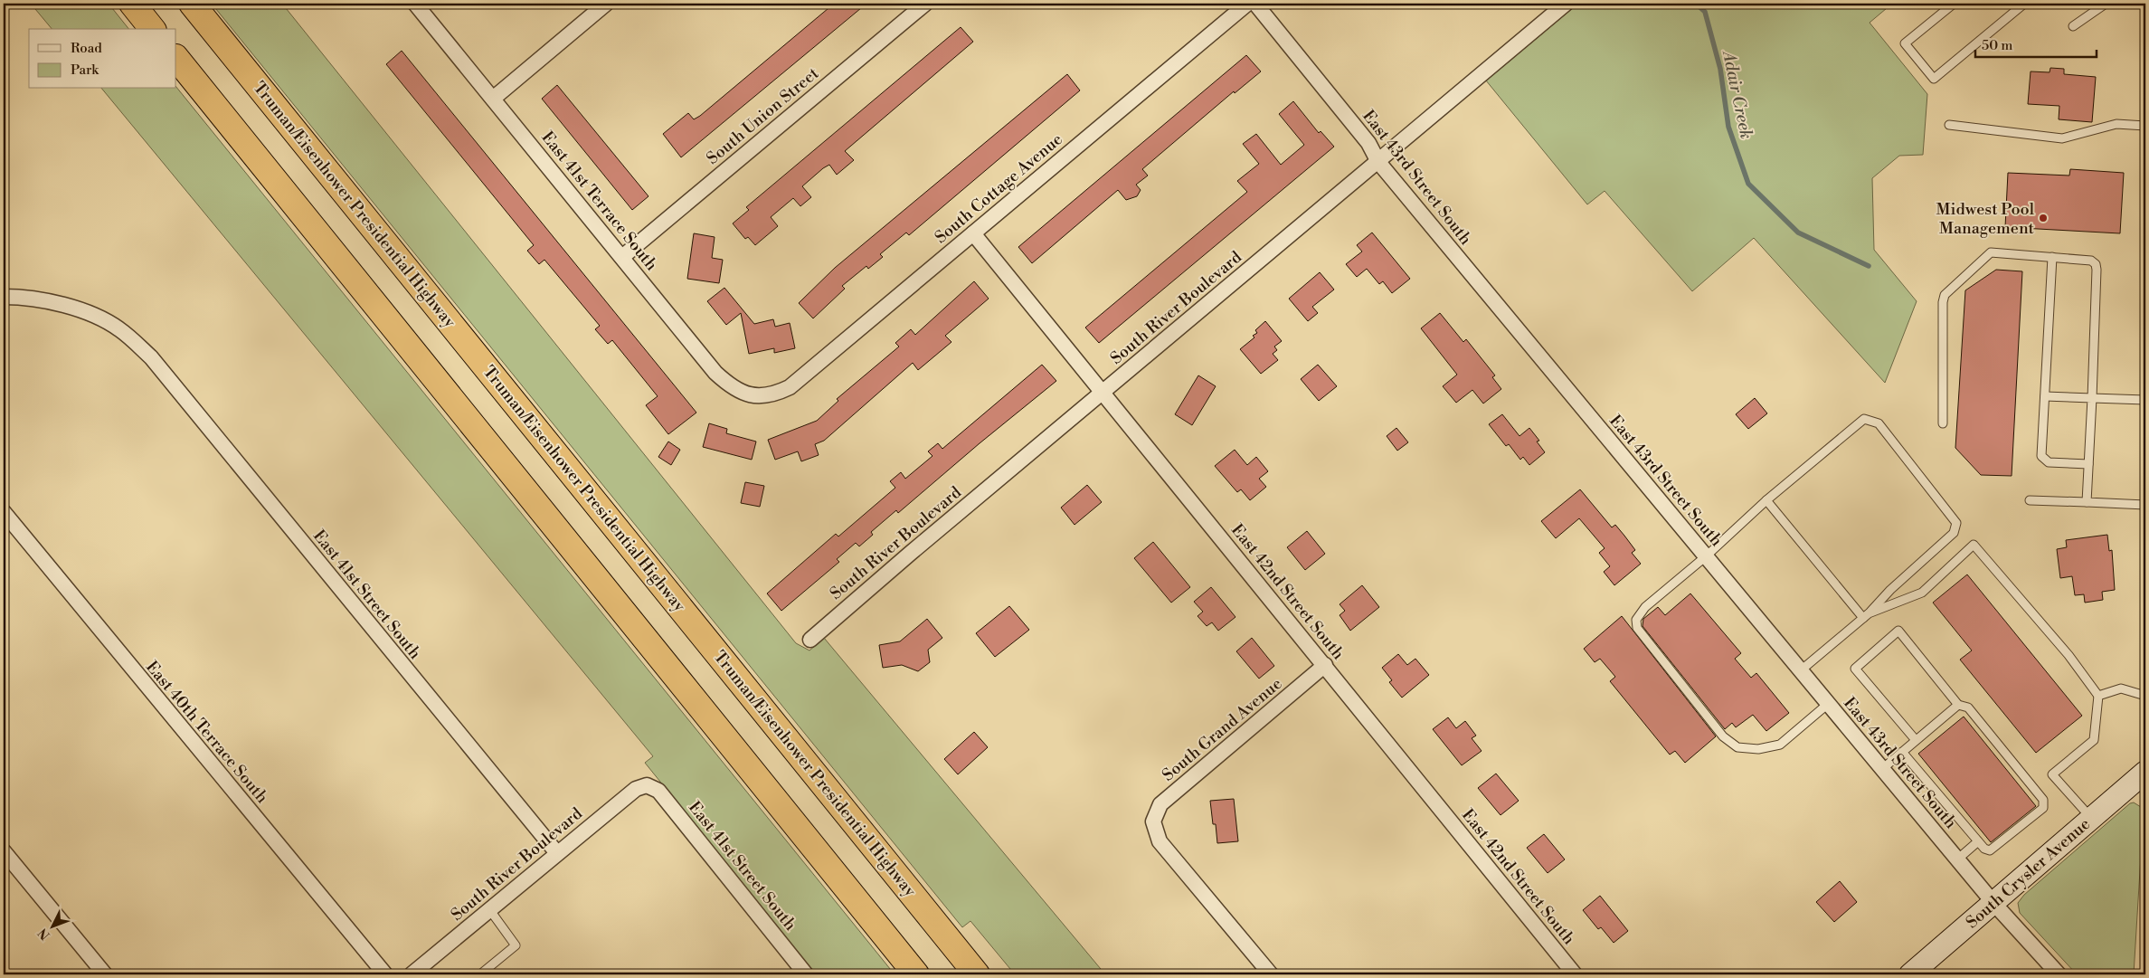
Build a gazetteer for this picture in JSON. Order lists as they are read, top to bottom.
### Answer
{
  "streets": {
    "highway": ["Truman/Eisenhower Presidential Highway"],
    "main road": ["South Crysler Avenue"],
    "street": [
      "South Union Street",
      "East 43rd Street South",
      "South Cottage Avenue",
      "East 41st Terrace South",
      "South River Boulevard",
      "East 42nd Street South",
      "East 41st Street South",
      "South Grand Avenue",
      "East 40th Terrace South"
    ]
  },
  "crossings": [
    ["South Union Street", "East 41st Terrace South"],
    ["East 43rd Street South", "South River Boulevard"],
    ["East 43rd Street South", "South Crysler Avenue"],
    ["South Cottage Avenue", "East 41st Terrace South"],
    ["South Cottage Avenue", "East 42nd Street South"],
    ["South River Boulevard", "East 42nd Street South"],
    ["South River Boulevard", "East 41st Street South"],
    ["East 42nd Street South", "South Grand Avenue"]
  ],
  "water": ["Adair Creek"],
  "places": ["Midwest Pool Management"],
  "legend": ["Road", "Park"],
  "scale_bar": "50 m",
  "north": "bottom left"
}
